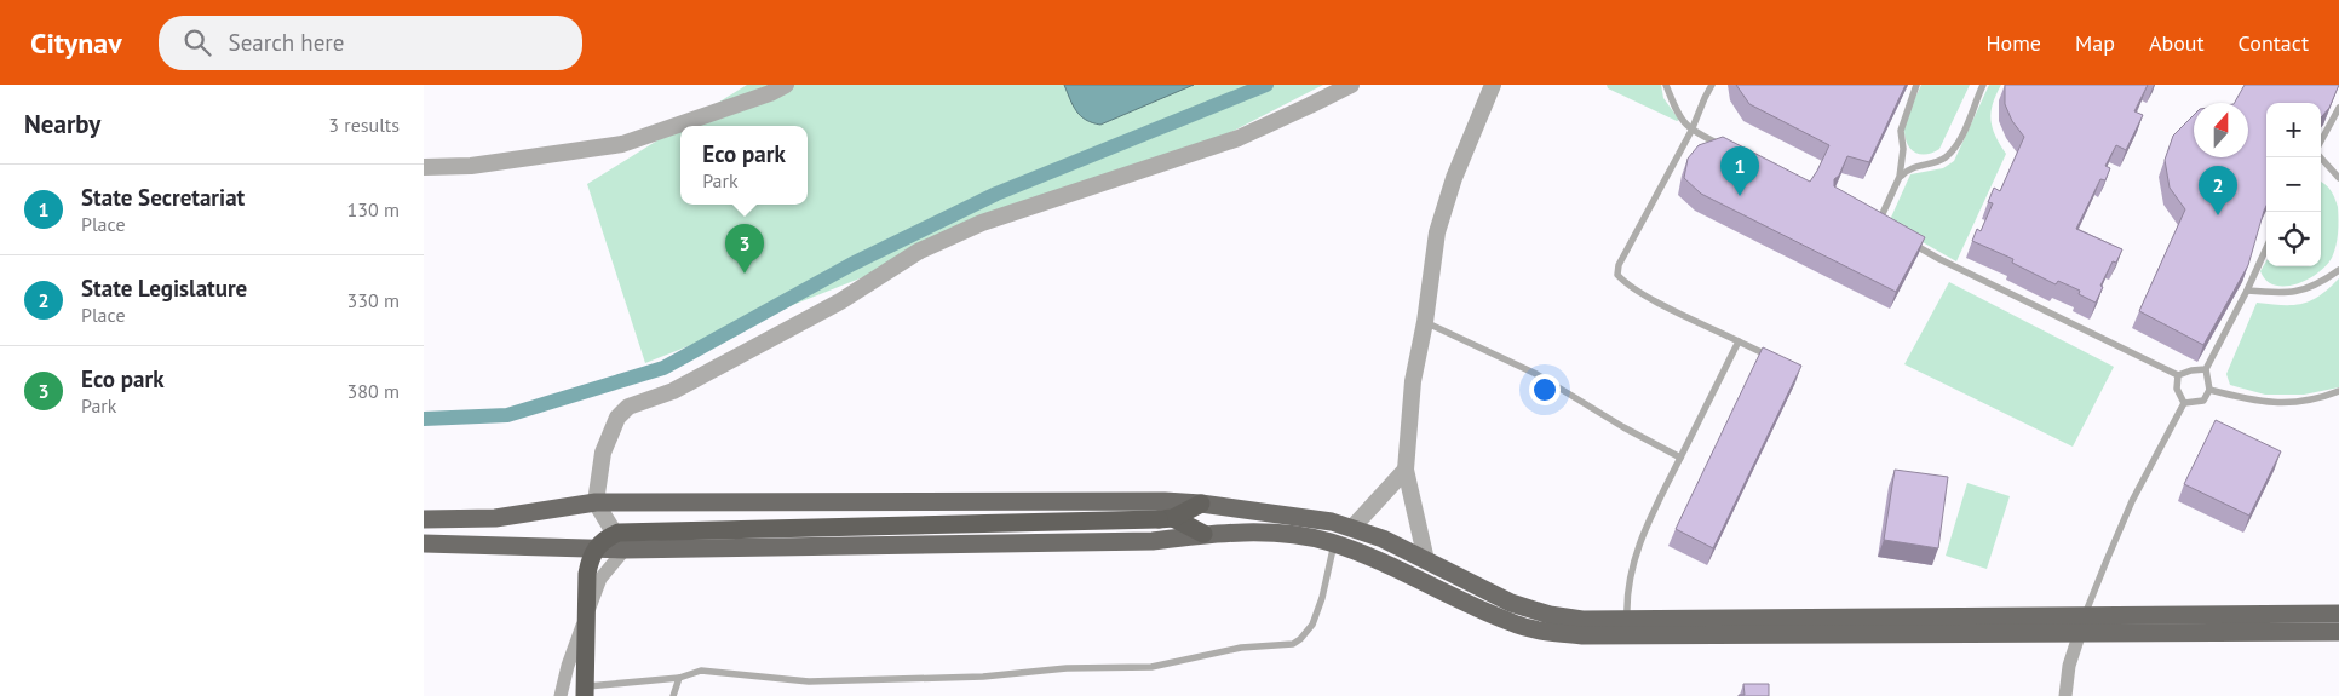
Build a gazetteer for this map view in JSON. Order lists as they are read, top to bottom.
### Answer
{
  "north": "top",
  "page": {
    "header": "Citynav",
    "search": "Search here",
    "nav": [
      "Home",
      "Map",
      "About",
      "Contact"
    ],
    "heading": ["Nearby", "3 results"],
    "map_buttons": ["+", "−"],
    "popup": ["Eco park", "Park"],
    "pins": ["1", "2", "3"],
    "list": [
      {
        "mark": "1",
        "name": "State Secretariat",
        "note": "Place",
        "value": "130 m"
      },
      {
        "mark": "2",
        "name": "State Legislature",
        "note": "Place",
        "value": "330 m"
      },
      {
        "mark": "3",
        "name": "Eco park",
        "note": "Park",
        "value": "380 m"
      }
    ]
  }
}
